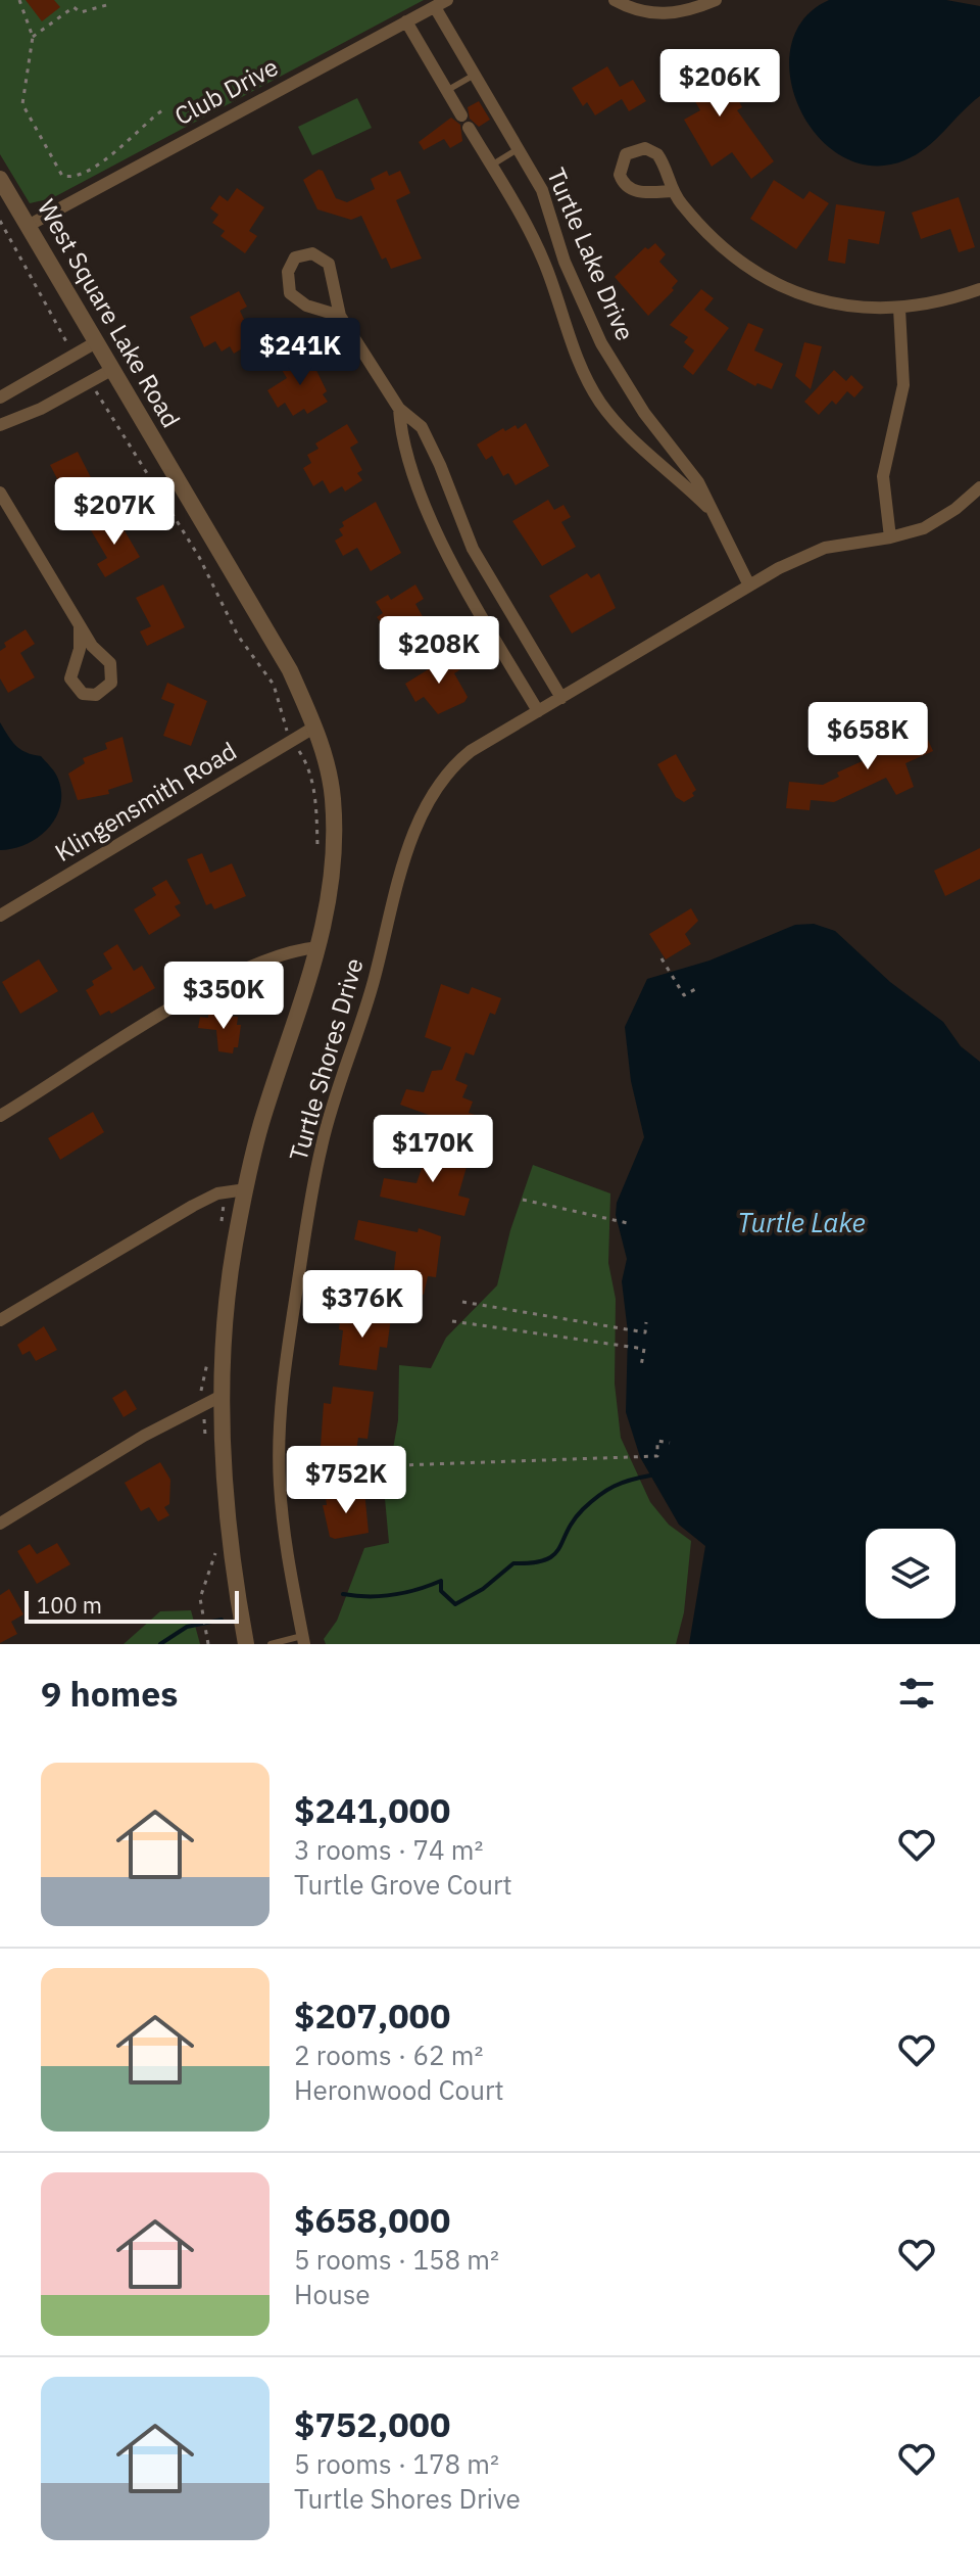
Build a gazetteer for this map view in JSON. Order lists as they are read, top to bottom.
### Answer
{
  "streets": {
    "street": [
      "Club Drive",
      "Turtle Lake Drive",
      "West Square Lake Road",
      "Klingensmith Road",
      "Turtle Shores Drive"
    ]
  },
  "crossings": [
    ["Club Drive", "Turtle Lake Drive"],
    ["Club Drive", "West Square Lake Road"],
    ["Turtle Lake Drive", "Turtle Shores Drive"],
    ["West Square Lake Road", "Klingensmith Road"]
  ],
  "water": ["Turtle Lake"],
  "scale_bar": "100 m",
  "page": {
    "price": [
      "$206K",
      "$241K",
      "$207K",
      "$208K",
      "$658K",
      "$350K",
      "$170K",
      "$376K",
      "$752K"
    ],
    "scale": "100 m",
    "heading": "9 homes",
    "list": [
      {
        "name": "$241,000",
        "note": "3 rooms · 74 m² · Turtle Grove Court"
      },
      {
        "name": "$207,000",
        "note": "2 rooms · 62 m² · Heronwood Court"
      },
      {
        "name": "$658,000",
        "note": "5 rooms · 158 m² · House"
      },
      {
        "name": "$752,000",
        "note": "5 rooms · 178 m² · Turtle Shores Drive"
      }
    ]
  }
}
